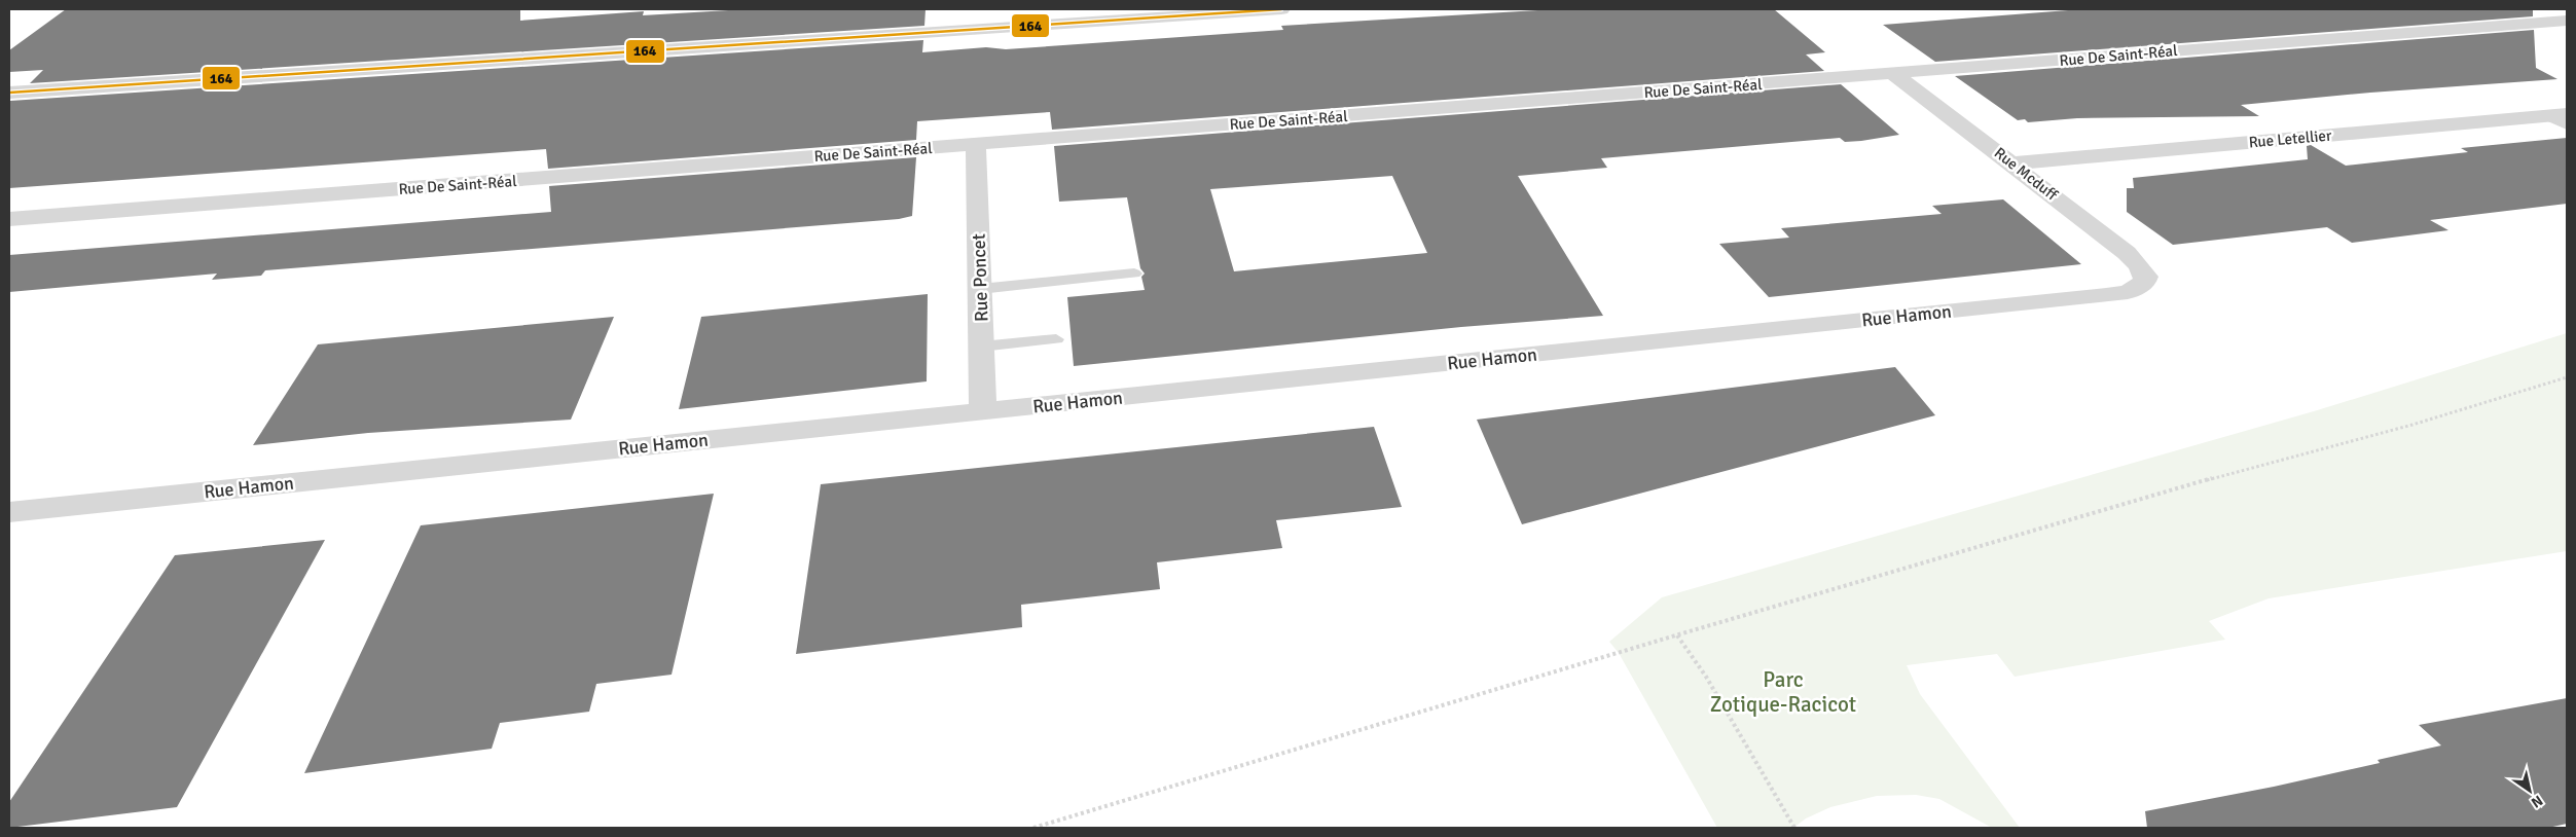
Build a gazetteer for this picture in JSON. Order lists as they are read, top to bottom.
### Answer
{
  "streets": {
    "street": [
      "Rue De Saint-Réal",
      "Rue Letellier",
      "Rue Mcduff",
      "Rue Poncet",
      "Rue Hamon"
    ]
  },
  "crossings": [
    ["Rue De Saint-Réal", "Rue Mcduff"],
    ["Rue De Saint-Réal", "Rue Poncet"],
    ["Rue Letellier", "Rue Mcduff"],
    ["Rue Mcduff", "Rue Hamon"],
    ["Rue Poncet", "Rue Hamon"]
  ],
  "parks": ["Parc Zotique-Racicot"],
  "lines": ["transit line 164"],
  "north": "bottom right"
}
